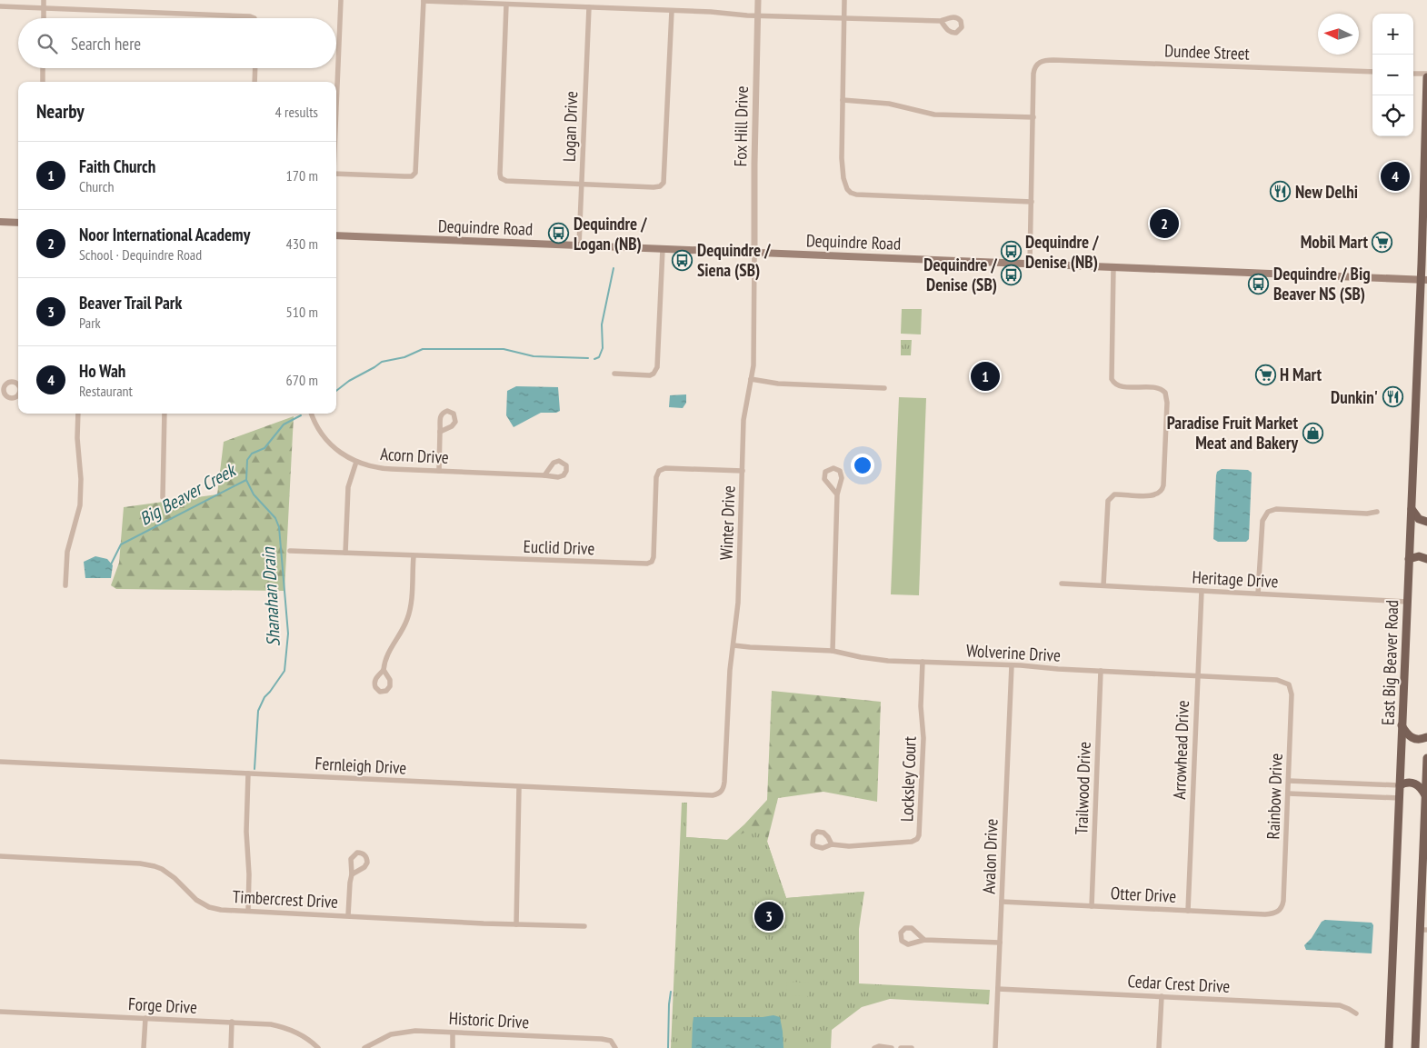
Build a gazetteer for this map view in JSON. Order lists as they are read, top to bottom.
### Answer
{
  "streets": {
    "main road": ["Dequindre Road", "East Big Beaver Road"],
    "street": [
      "Dundee Street",
      "Logan Drive",
      "Fox Hill Drive",
      "Acorn Drive",
      "Winter Drive",
      "Euclid Drive",
      "Heritage Drive",
      "Wolverine Drive",
      "Arrowhead Drive",
      "Fernleigh Drive",
      "Locksley Court",
      "Trailwood Drive",
      "Rainbow Drive",
      "Avalon Drive",
      "Otter Drive",
      "Timbercrest Drive",
      "Cedar Crest Drive",
      "Forge Drive",
      "Historic Drive"
    ]
  },
  "crossings": [
    ["Logan Drive", "Dequindre Road"],
    ["Fox Hill Drive", "Dequindre Road"],
    ["Fox Hill Drive", "Winter Drive"],
    ["Dequindre Road", "Winter Drive"],
    ["Dequindre Road", "East Big Beaver Road"],
    ["Winter Drive", "Euclid Drive"],
    ["Winter Drive", "Wolverine Drive"],
    ["Winter Drive", "Fernleigh Drive"],
    ["Heritage Drive", "East Big Beaver Road"],
    ["Heritage Drive", "Arrowhead Drive"],
    ["Wolverine Drive", "Arrowhead Drive"],
    ["Wolverine Drive", "Locksley Court"],
    ["Wolverine Drive", "Trailwood Drive"],
    ["Wolverine Drive", "Rainbow Drive"],
    ["Wolverine Drive", "Avalon Drive"],
    ["Arrowhead Drive", "Otter Drive"],
    ["Trailwood Drive", "Otter Drive"],
    ["Rainbow Drive", "Otter Drive"],
    ["Avalon Drive", "Otter Drive"],
    ["Avalon Drive", "Cedar Crest Drive"]
  ],
  "water": ["Big Beaver Creek", "Shanahan Drain"],
  "places": {
    "restaurant": ["New Delhi", "Dunkin'"],
    "bus stop": [
      "Dequindre / Logan (NB)",
      "Dequindre / Denise (NB)",
      "Dequindre / Siena (SB)",
      "Dequindre / Denise (SB)",
      "Dequindre / Big Beaver NS (SB)"
    ],
    "supermarket": ["Mobil Mart", "H Mart"],
    "shop": ["Paradise Fruit Market Meat and Bakery"]
  },
  "north": "left",
  "page": {
    "map_buttons": ["+", "−"],
    "search": "Search here",
    "heading": ["Nearby", "4 results"],
    "list": [
      {
        "mark": "1",
        "name": "Faith Church",
        "note": "Church",
        "value": "170 m"
      },
      {
        "mark": "2",
        "name": "Noor International Academy",
        "note": "School · Dequindre Road",
        "value": "430 m"
      },
      {
        "mark": "3",
        "name": "Beaver Trail Park",
        "note": "Park",
        "value": "510 m"
      },
      {
        "mark": "4",
        "name": "Ho Wah",
        "note": "Restaurant",
        "value": "670 m"
      }
    ],
    "pins": [
      "4",
      "2",
      "1",
      "3"
    ]
  }
}
